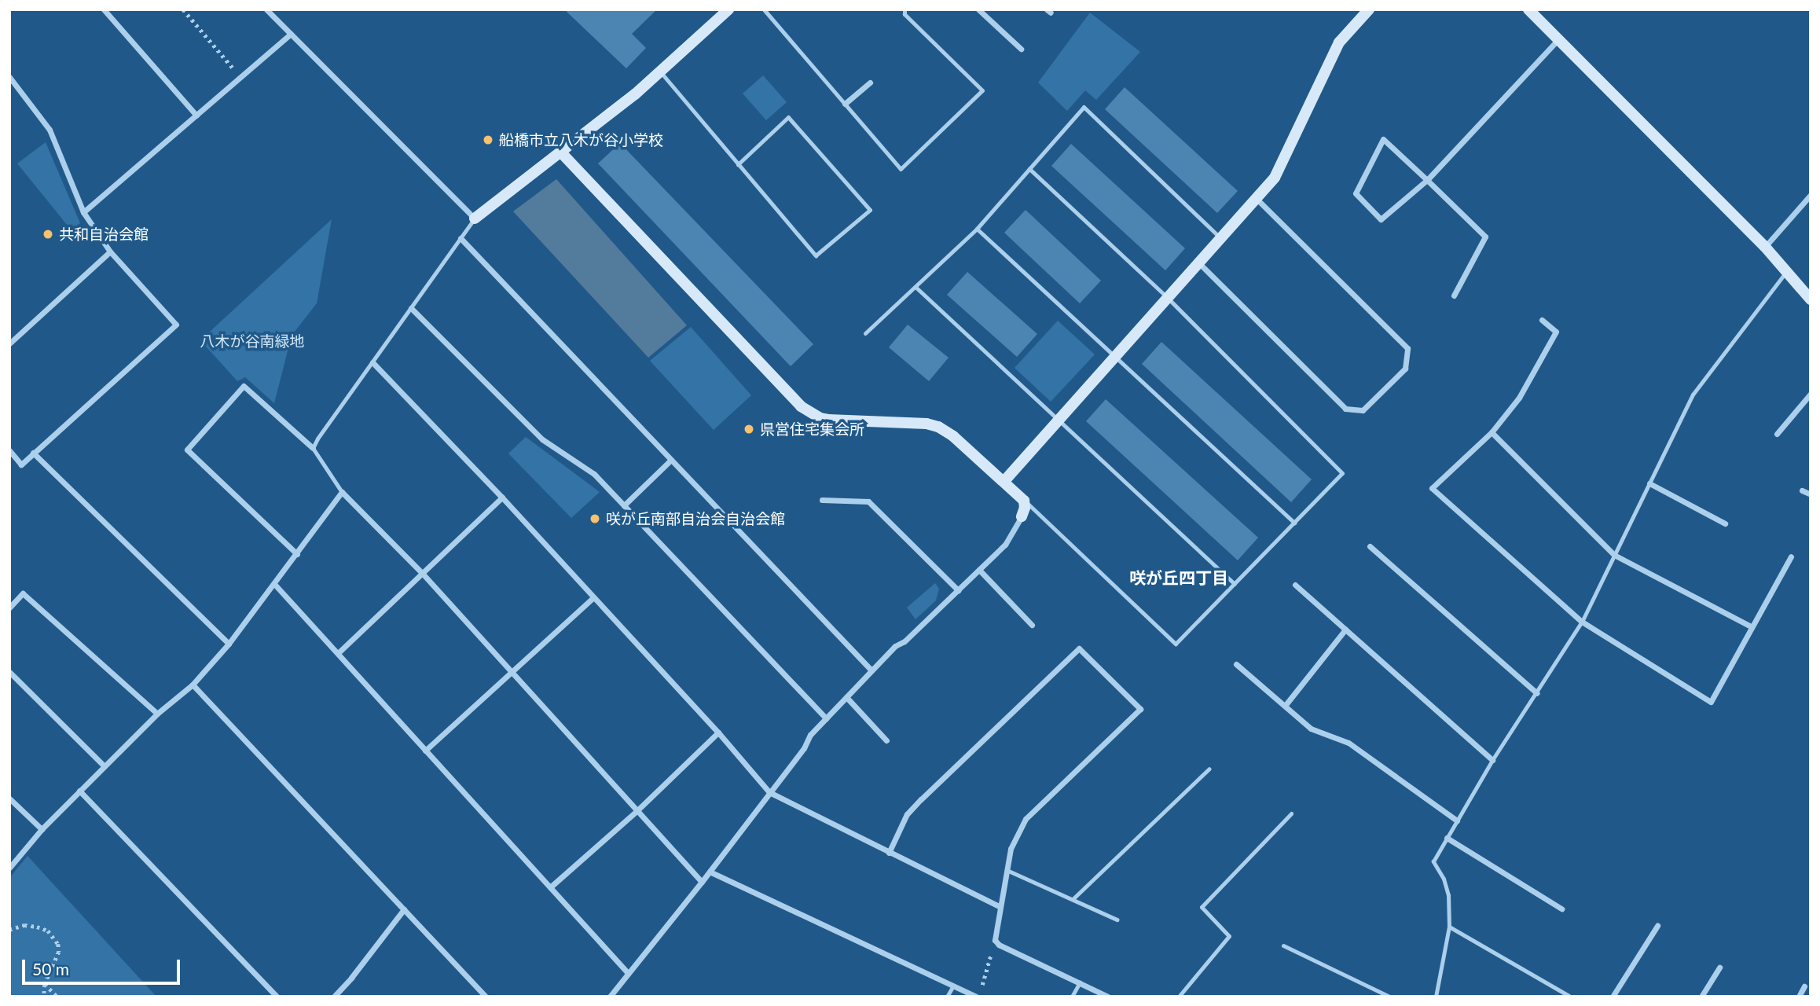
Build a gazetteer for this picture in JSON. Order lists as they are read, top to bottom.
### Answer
{
  "districts": ["咲が丘四丁目"],
  "parks": ["八木が谷南緑地"],
  "places": [
    "船橋市立八木が谷小学校",
    "共和自治会館",
    "県営住宅集会所",
    "咲が丘南部自治会自治会館"
  ],
  "scale_bar": "50 m"
}
